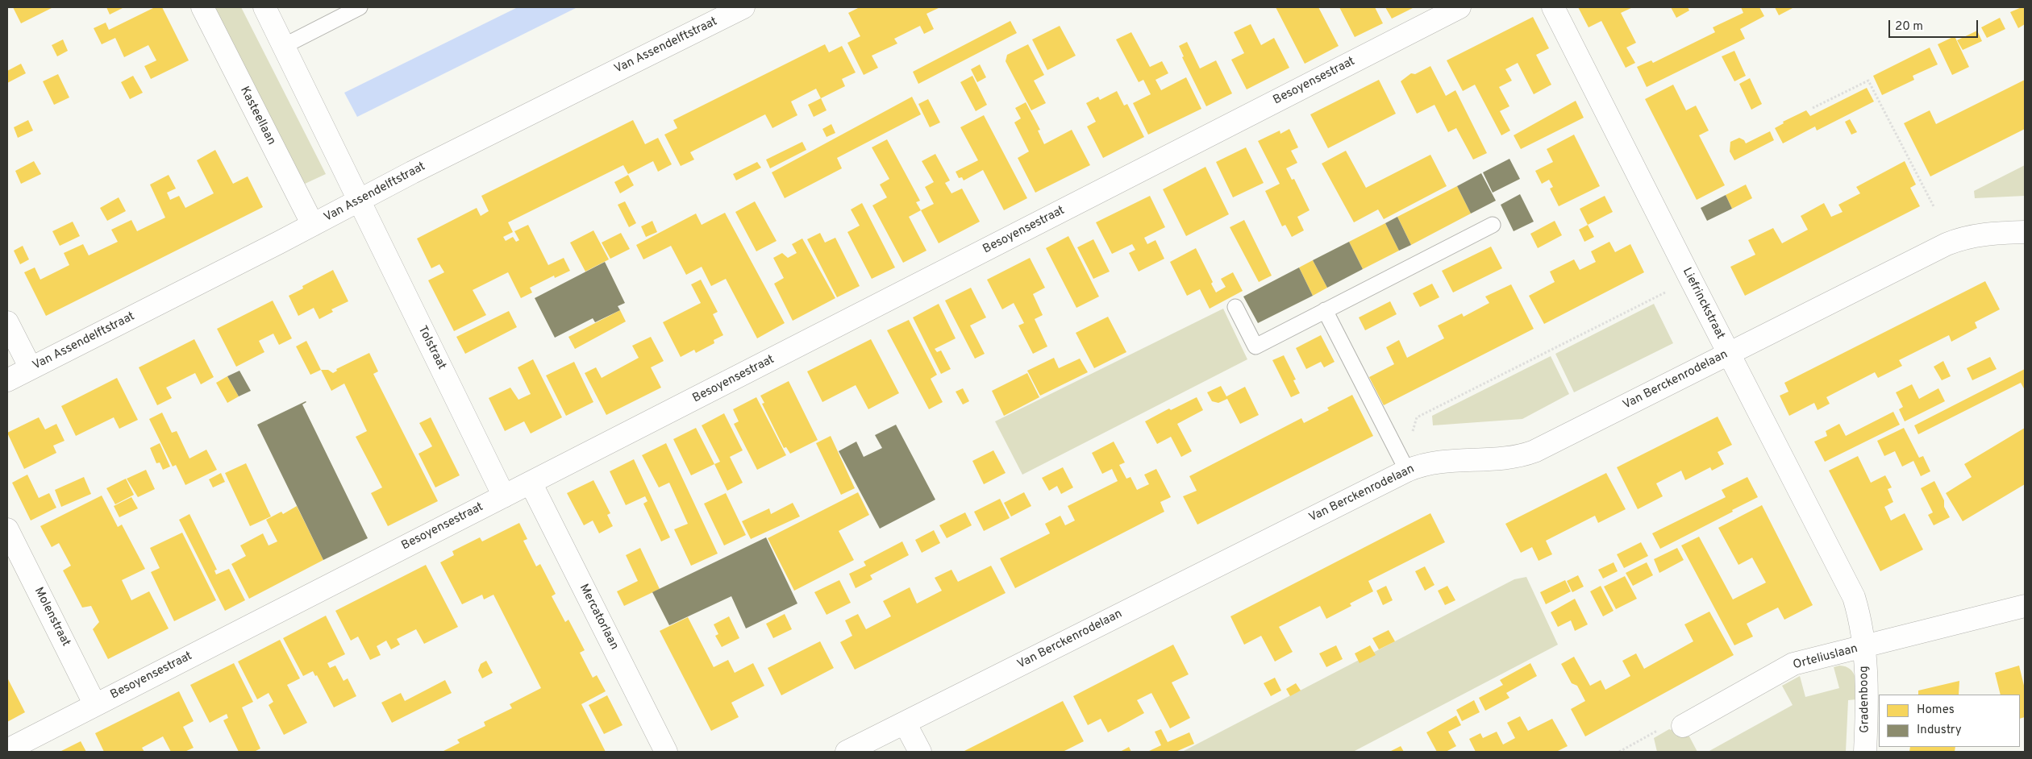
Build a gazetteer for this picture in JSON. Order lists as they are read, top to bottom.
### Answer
{
  "streets": {
    "street": [
      "Van Assendelftstraat",
      "Besoyensestraat",
      "Kasteellaan",
      "Liefrinckstraat",
      "Tolstraat",
      "Van Berckenrodelaan",
      "Molenstraat",
      "Mercatorlaan",
      "Orteliuslaan",
      "Gradenboog"
    ]
  },
  "crossings": [
    ["Van Assendelftstraat", "Kasteellaan"],
    ["Van Assendelftstraat", "Tolstraat"],
    ["Besoyensestraat", "Tolstraat"],
    ["Besoyensestraat", "Molenstraat"],
    ["Besoyensestraat", "Mercatorlaan"],
    ["Liefrinckstraat", "Van Berckenrodelaan"],
    ["Liefrinckstraat", "Orteliuslaan"],
    ["Liefrinckstraat", "Gradenboog"],
    ["Orteliuslaan", "Gradenboog"]
  ],
  "legend": ["Homes", "Industry"],
  "scale_bar": "20 m"
}
